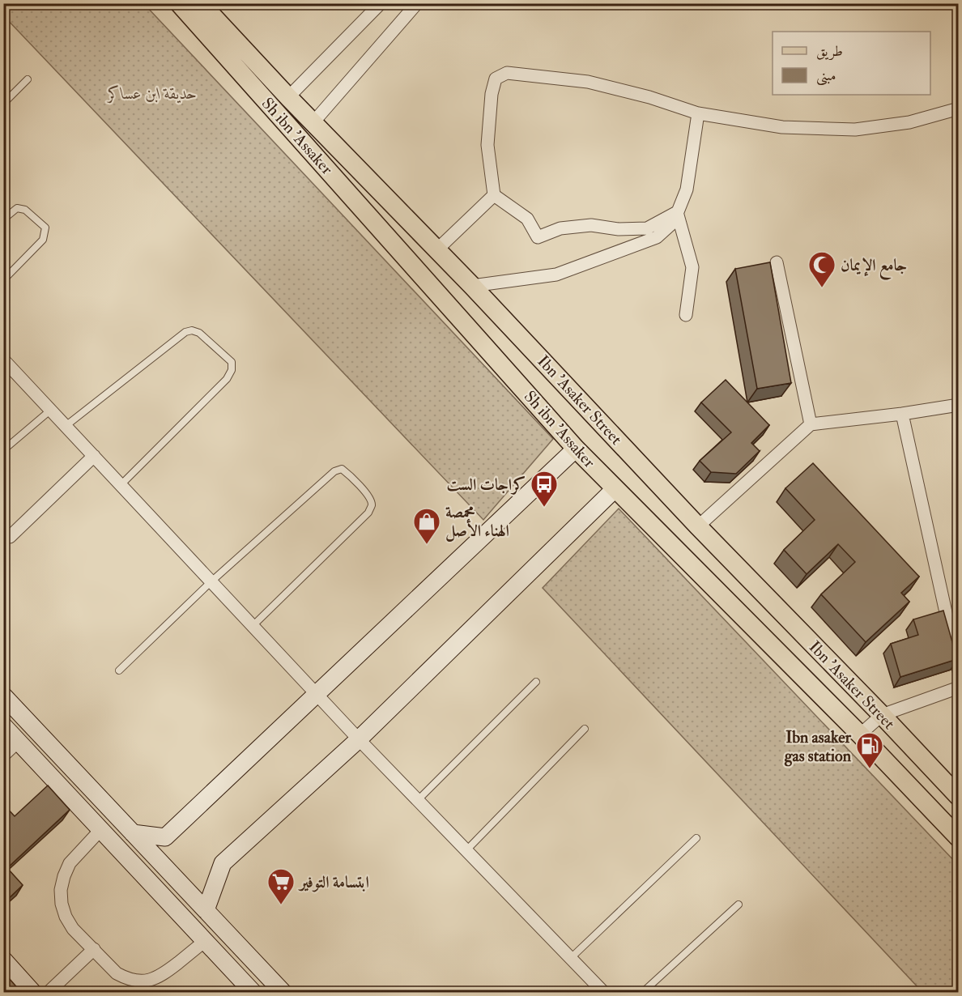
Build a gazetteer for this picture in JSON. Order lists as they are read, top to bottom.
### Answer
{
  "streets": {
    "main road": ["Sh ibn 'Assaker", "Ibn 'Asaker Street"]
  },
  "parks": ["حديقة ابن عساكر"],
  "places": {
    "mosque": ["جامع الإيمان"],
    "bus stop": ["كراجات الست"],
    "shop": ["محمصة الهناء الأصل"],
    "fuel station": ["Ibn asaker gas station"],
    "supermarket": ["ابتسامة التوفير"]
  },
  "legend": ["طريق", "مبنى"]
}
